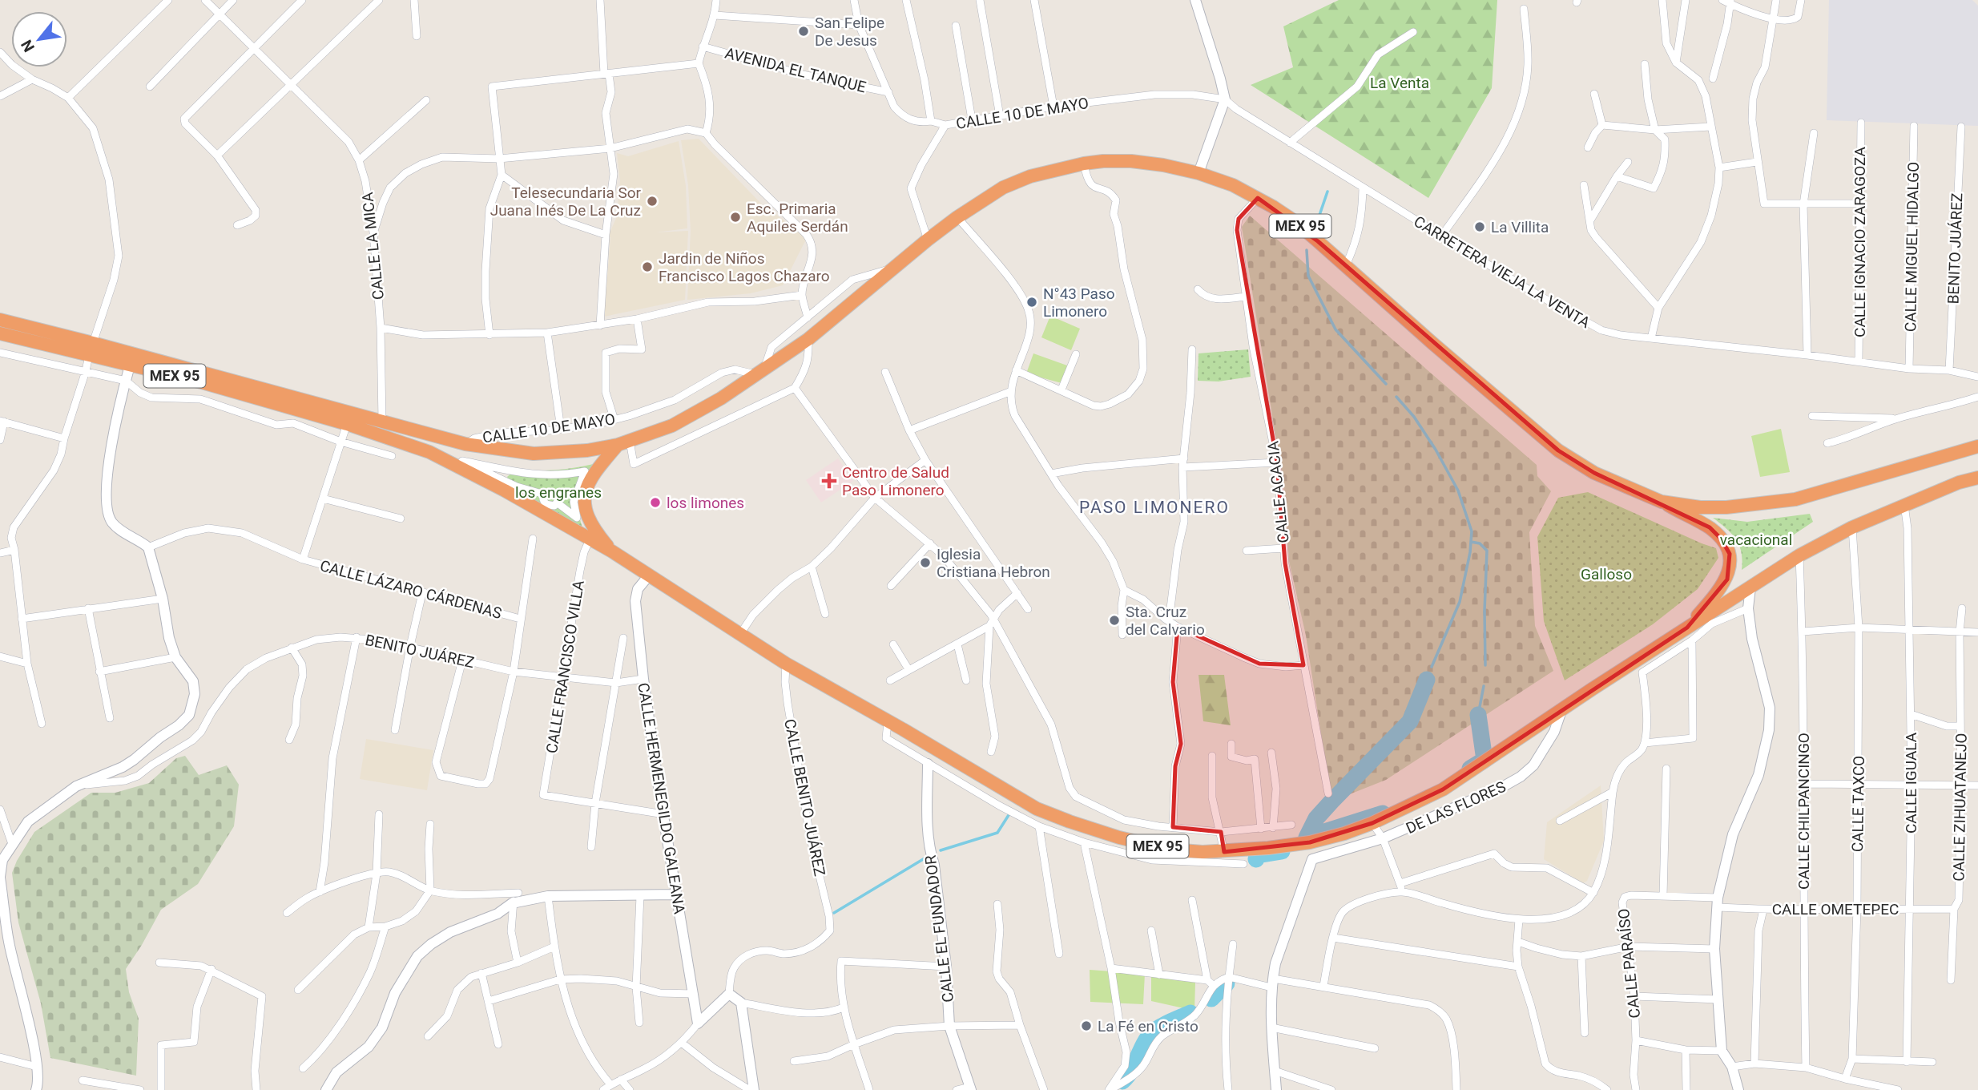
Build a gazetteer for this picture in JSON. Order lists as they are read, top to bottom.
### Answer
{
  "streets": {
    "highway": ["MEX 95"],
    "street": [
      "AVENIDA EL TANQUE",
      "CALLE 10 DE MAYO",
      "CALLE IGNACIO ZARAGOZA",
      "CALLE LA MICA",
      "CALLE MIGUEL HIDALGO",
      "BENITO JUÁREZ",
      "CARRETERA VIEJA LA VENTA",
      "CALLE ACACIA",
      "CALLE LÁZARO CÁRDENAS",
      "CALLE FRANCISCO VILLA",
      "CALLE IGUALA",
      "CALLE BENITO JUÁREZ",
      "CALLE HERMENEGILDO GALEANA",
      "CALLE TAXCO",
      "DE LAS FLORES",
      "CALLE ZIHUATANEJO",
      "CALLE CHILPANCINGO",
      "CALLE OMETEPEC",
      "CALLE EL FUNDADOR",
      "CALLE PARAÍSO"
    ]
  },
  "crossings": [
    ["CALLE 10 DE MAYO", "MEX 95"],
    ["CALLE 10 DE MAYO", "CARRETERA VIEJA LA VENTA"],
    ["MEX 95", "CALLE LA MICA"],
    ["MEX 95", "CALLE ACACIA"],
    ["MEX 95", "CALLE LÁZARO CÁRDENAS"],
    ["MEX 95", "CALLE FRANCISCO VILLA"],
    ["MEX 95", "CALLE IGUALA"],
    ["MEX 95", "CALLE BENITO JUÁREZ"],
    ["MEX 95", "CALLE HERMENEGILDO GALEANA"],
    ["MEX 95", "CALLE TAXCO"],
    ["MEX 95", "DE LAS FLORES"],
    ["MEX 95", "CALLE CHILPANCINGO"],
    ["CALLE IGNACIO ZARAGOZA", "CARRETERA VIEJA LA VENTA"],
    ["CALLE MIGUEL HIDALGO", "CARRETERA VIEJA LA VENTA"],
    ["BENITO JUÁREZ", "CARRETERA VIEJA LA VENTA"],
    ["BENITO JUÁREZ", "CALLE FRANCISCO VILLA"],
    ["BENITO JUÁREZ", "CALLE HERMENEGILDO GALEANA"],
    ["CALLE IGUALA", "CALLE OMETEPEC"],
    ["CALLE TAXCO", "CALLE OMETEPEC"],
    ["CALLE ZIHUATANEJO", "CALLE OMETEPEC"],
    ["CALLE CHILPANCINGO", "CALLE OMETEPEC"],
    ["CALLE OMETEPEC", "CALLE PARAÍSO"]
  ],
  "districts": ["PASO LIMONERO"],
  "parks": [
    "La Venta",
    "los engranes",
    "vacacional",
    "Galloso"
  ],
  "places": {
    "other": [
      "San Felipe De Jesus",
      "Telesecundaria Sor Juana Inés De La Cruz",
      "Esc. Primaria Aquiles Serdán",
      "La Villita",
      "Jardin de Niños Francisco Lagos Chazaro",
      "N°43 Paso Limonero",
      "los limones",
      "Iglesia Cristiana Hebron",
      "Sta. Cruz del Calvario",
      "La Fé en Cristo"
    ],
    "health": ["Centro de Salud Paso Limonero"]
  },
  "north": "bottom left"
}
